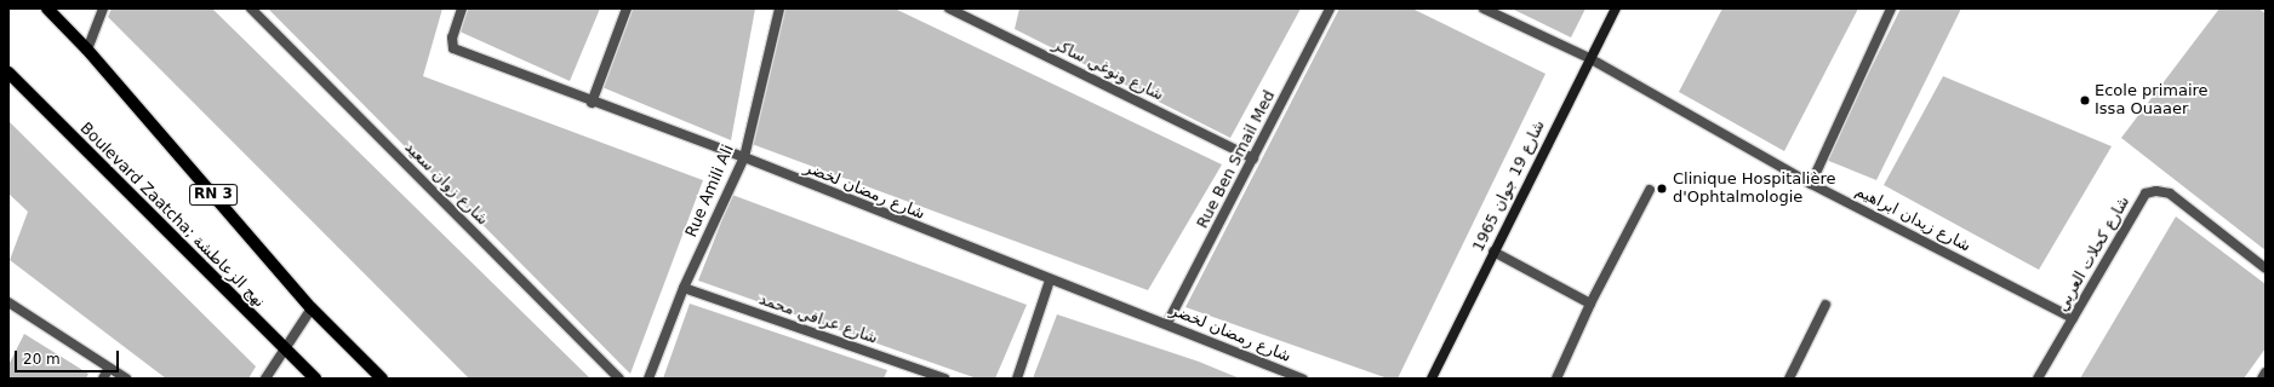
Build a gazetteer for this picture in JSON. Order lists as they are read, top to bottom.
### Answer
{
  "streets": {
    "main road": ["RN 3", "Boulevard Zaatcha; نهج الزعاطشة"],
    "street": [
      "شارع ونوغي ساكر",
      "Rue Ben Smail Med",
      "شارع زوان سعيد",
      "شارع 19 جوان 1965",
      "Rue Amili Ali",
      "شارع رمضان لخضر",
      "شارع زيدان ابراهيم",
      "شارع كحلات العربي",
      "شارع عرافي محمد"
    ]
  },
  "crossings": [
    ["شارع ونوغي ساكر", "Rue Ben Smail Med"],
    ["Rue Ben Smail Med", "شارع رمضان لخضر"],
    ["شارع 19 جوان 1965", "شارع زيدان ابراهيم"],
    ["Rue Amili Ali", "شارع رمضان لخضر"],
    ["Rue Amili Ali", "شارع عرافي محمد"],
    ["شارع زيدان ابراهيم", "شارع كحلات العربي"]
  ],
  "places": ["Ecole primaire Issa Ouaaer", "Clinique Hospitalière d'Ophtalmologie"],
  "scale_bar": "20 m"
}
